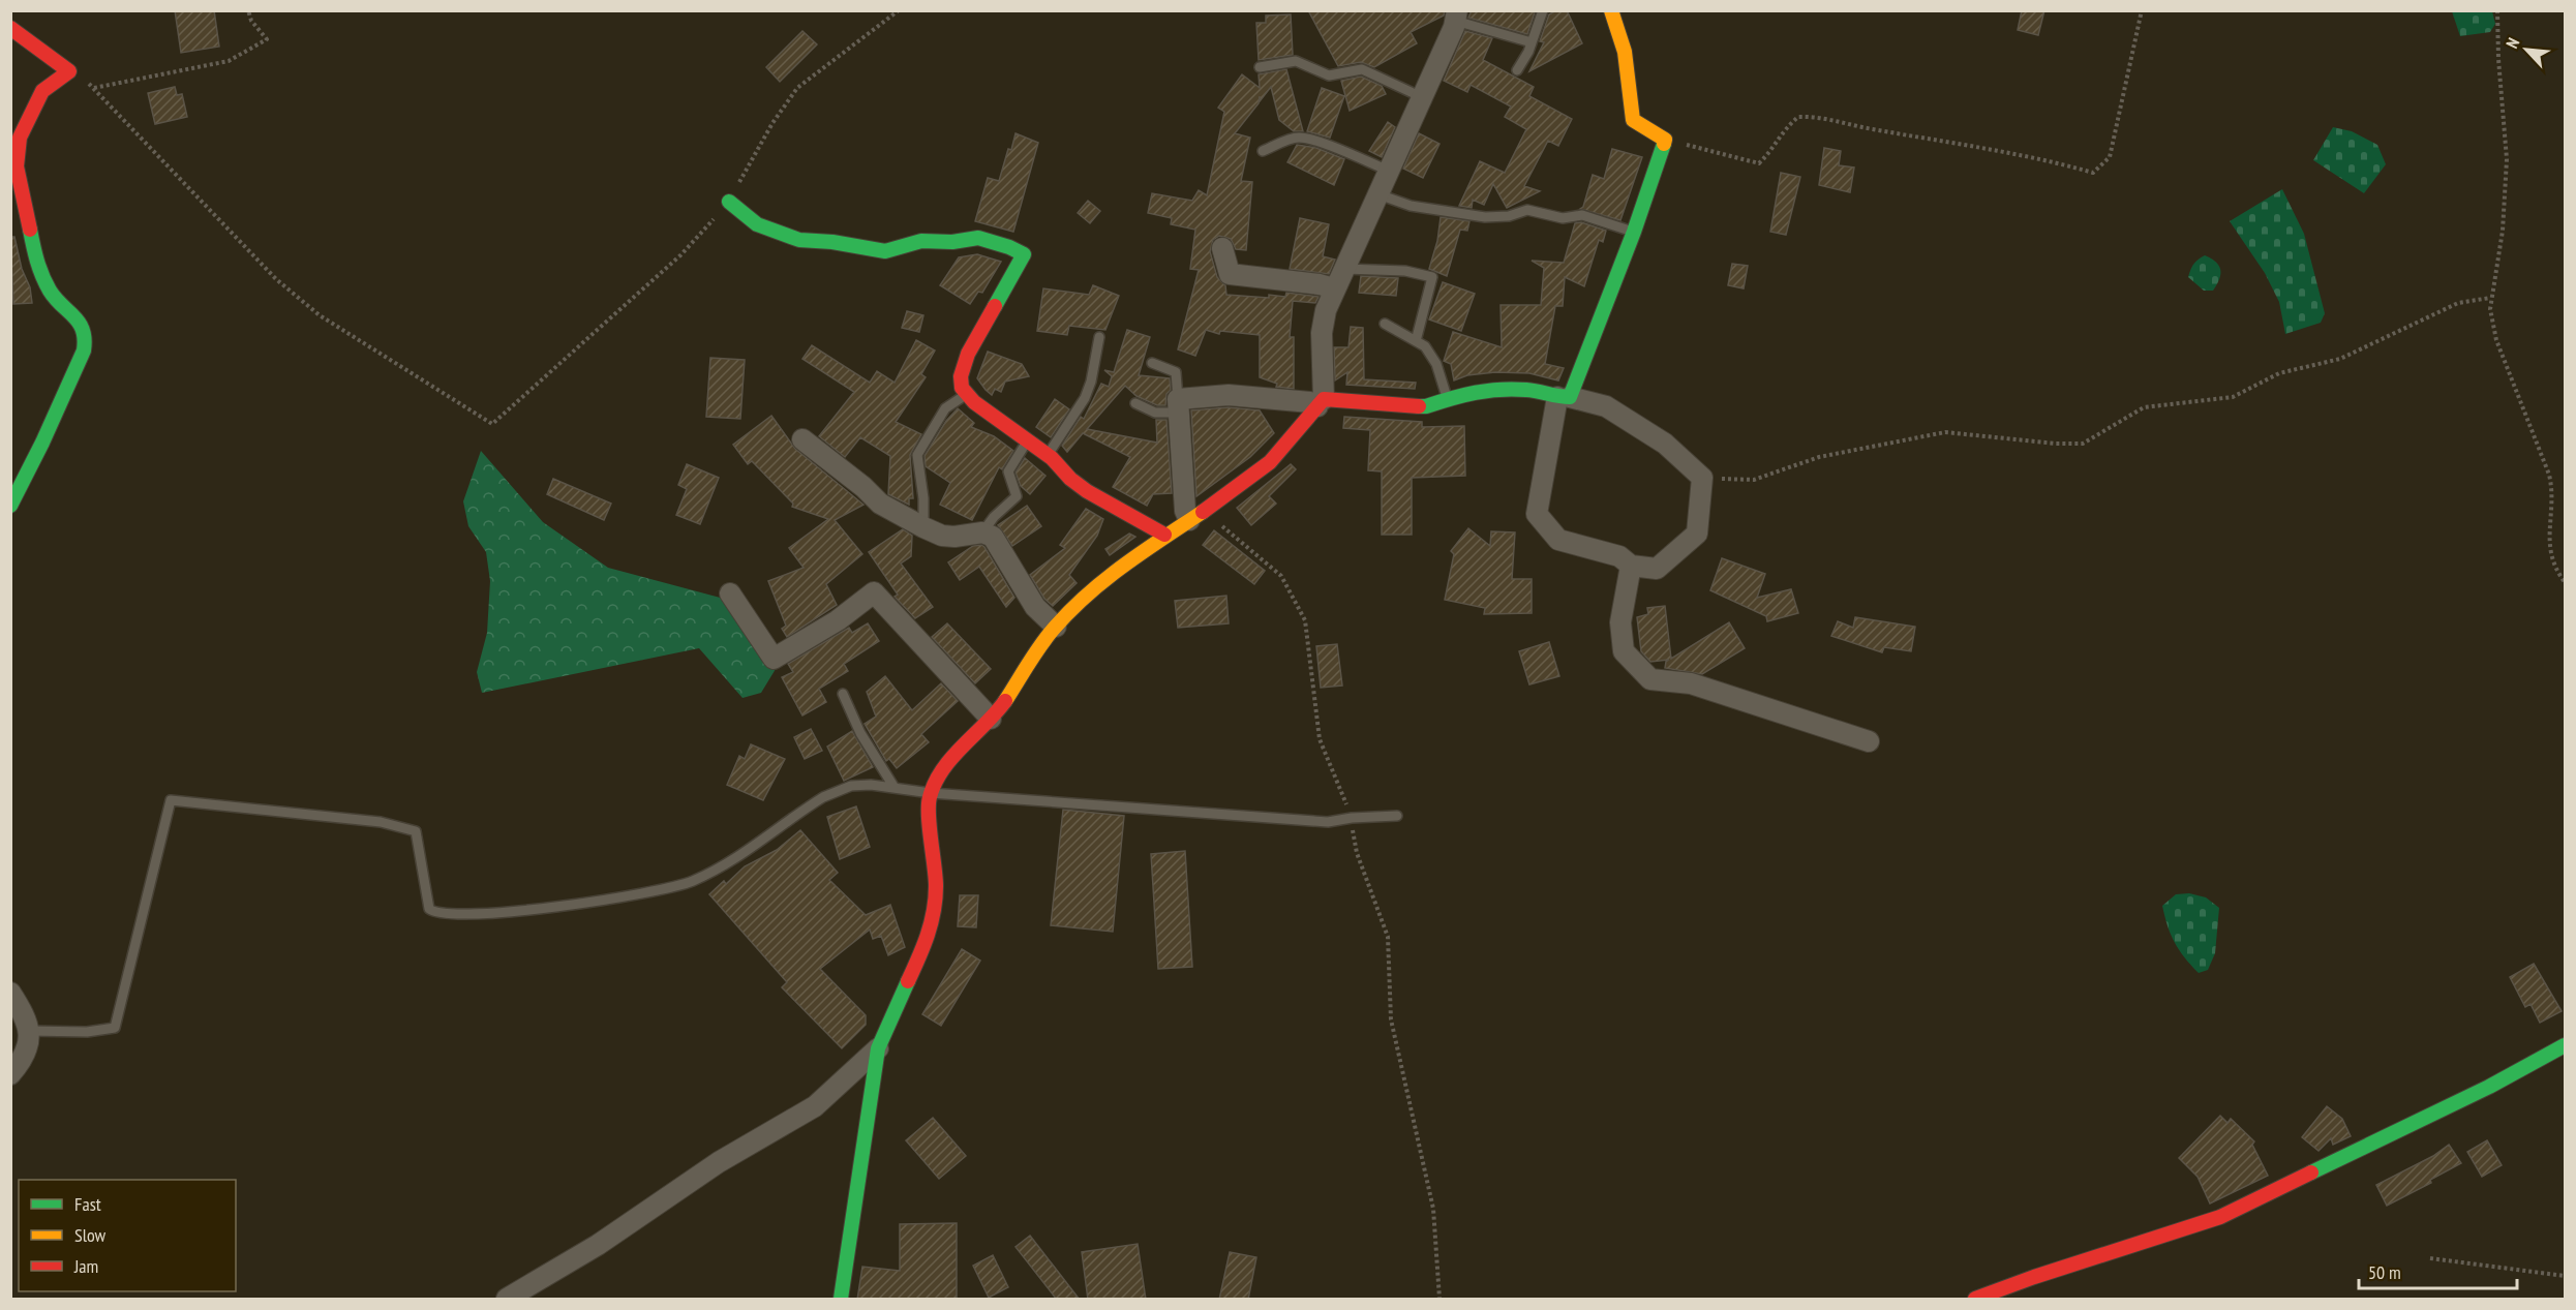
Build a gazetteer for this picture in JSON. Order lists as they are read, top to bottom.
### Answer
{
  "legend": ["Fast", "Slow", "Jam"],
  "scale_bar": "50 m",
  "north": "top left"
}
